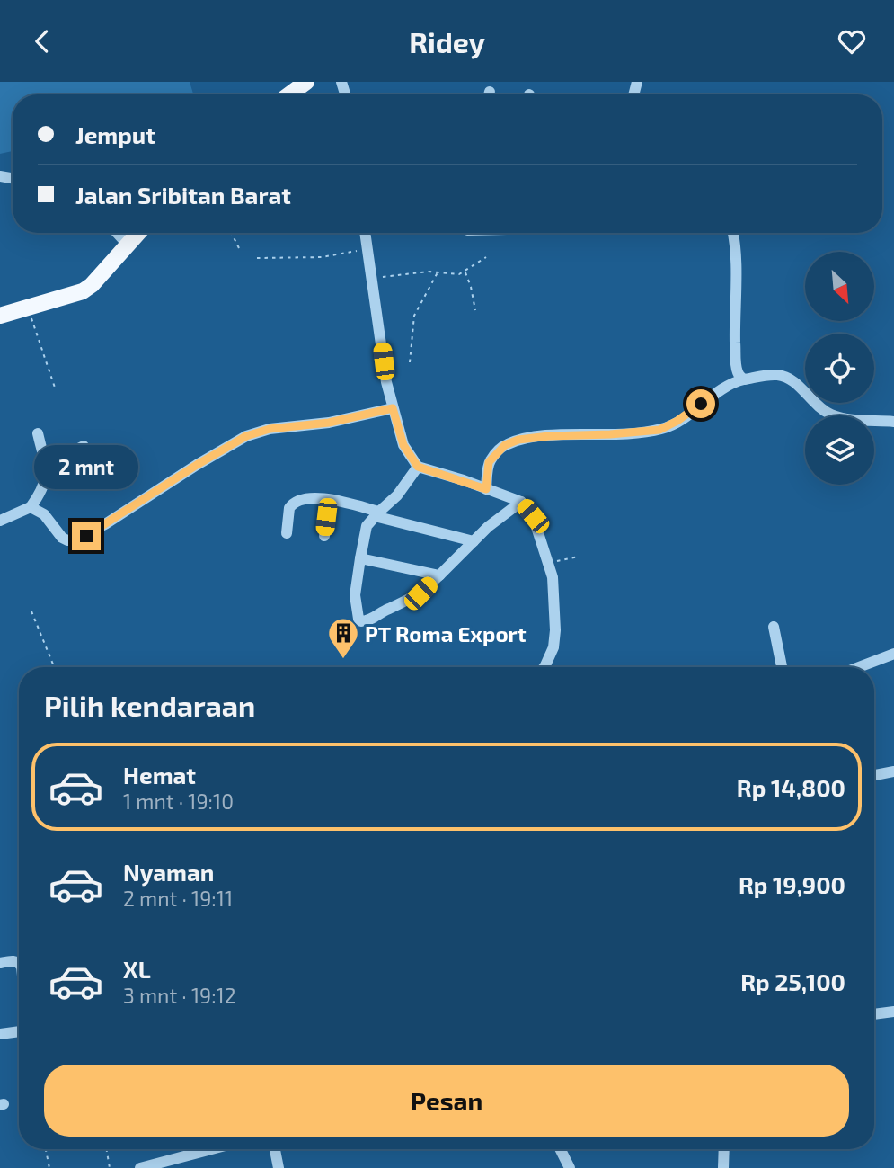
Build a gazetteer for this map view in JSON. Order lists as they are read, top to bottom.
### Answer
{
  "places": {
    "building": ["PT Roma Export"]
  },
  "north": "bottom right",
  "page": {
    "header": "Ridey",
    "banner": ["Jemput", "Jalan Sribitan Barat"],
    "bubble": "2 mnt",
    "heading": "Pilih kendaraan",
    "list": [
      {
        "name": "Hemat",
        "note": "1 mnt · 19:10",
        "value": "Rp 14,800"
      },
      {
        "name": "Nyaman",
        "note": "2 mnt · 19:11",
        "value": "Rp 19,900"
      },
      {
        "name": "XL",
        "note": "3 mnt · 19:12",
        "value": "Rp 25,100"
      }
    ],
    "buttons": "Pesan"
  }
}
